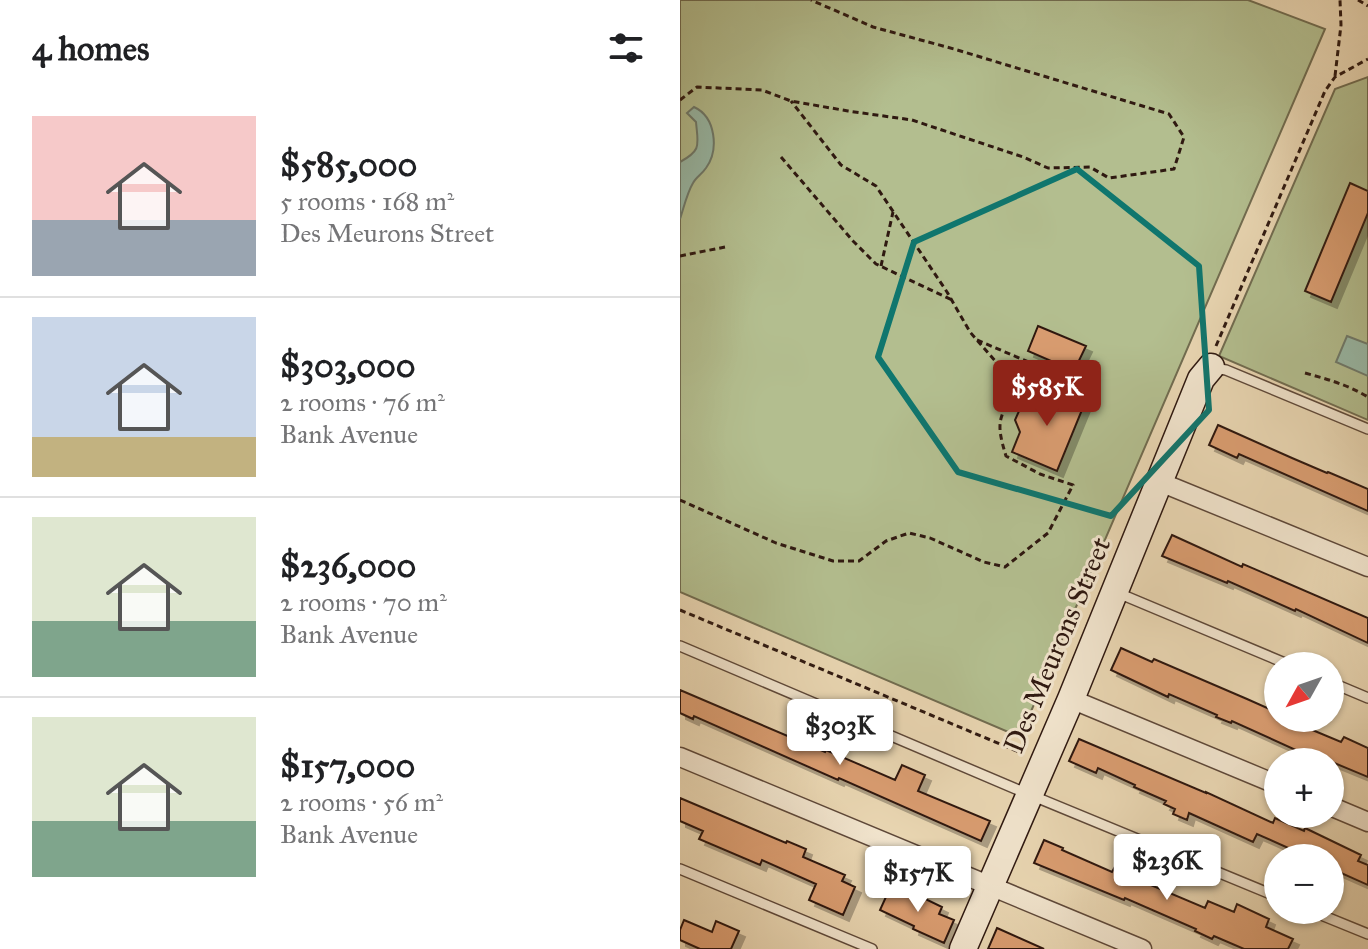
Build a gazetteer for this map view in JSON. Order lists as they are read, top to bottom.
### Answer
{
  "streets": {
    "street": ["Des Meurons Street"]
  },
  "north": "bottom left",
  "page": {
    "heading": "4 homes",
    "list": [
      {
        "name": "$585,000",
        "note": "5 rooms · 168 m² · Des Meurons Street"
      },
      {
        "name": "$303,000",
        "note": "2 rooms · 76 m² · Bank Avenue"
      },
      {
        "name": "$236,000",
        "note": "2 rooms · 70 m² · Bank Avenue"
      },
      {
        "name": "$157,000",
        "note": "2 rooms · 56 m² · Bank Avenue"
      }
    ],
    "price": [
      "$585K",
      "$303K",
      "$236K",
      "$157K"
    ],
    "map_buttons": ["+", "−"]
  }
}
